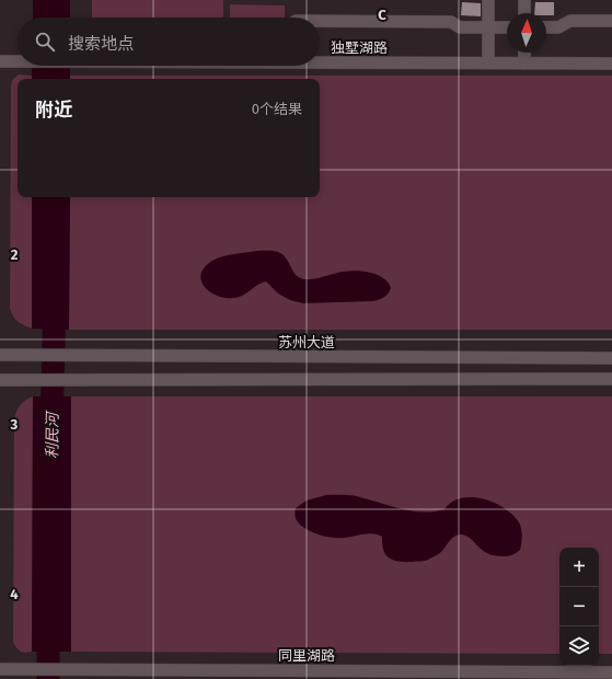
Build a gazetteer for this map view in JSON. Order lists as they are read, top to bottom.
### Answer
{
  "streets": {
    "street": ["独墅湖路", "苏州大道", "同里湖路"]
  },
  "water": ["利民河"],
  "north": "top",
  "page": {
    "search": "搜索地点",
    "heading": ["附近", "0个结果"],
    "map_buttons": ["+", "−"]
  },
  "grid": {
    "columns": ["C"],
    "rows": ["2", "3", "4"]
  }
}
